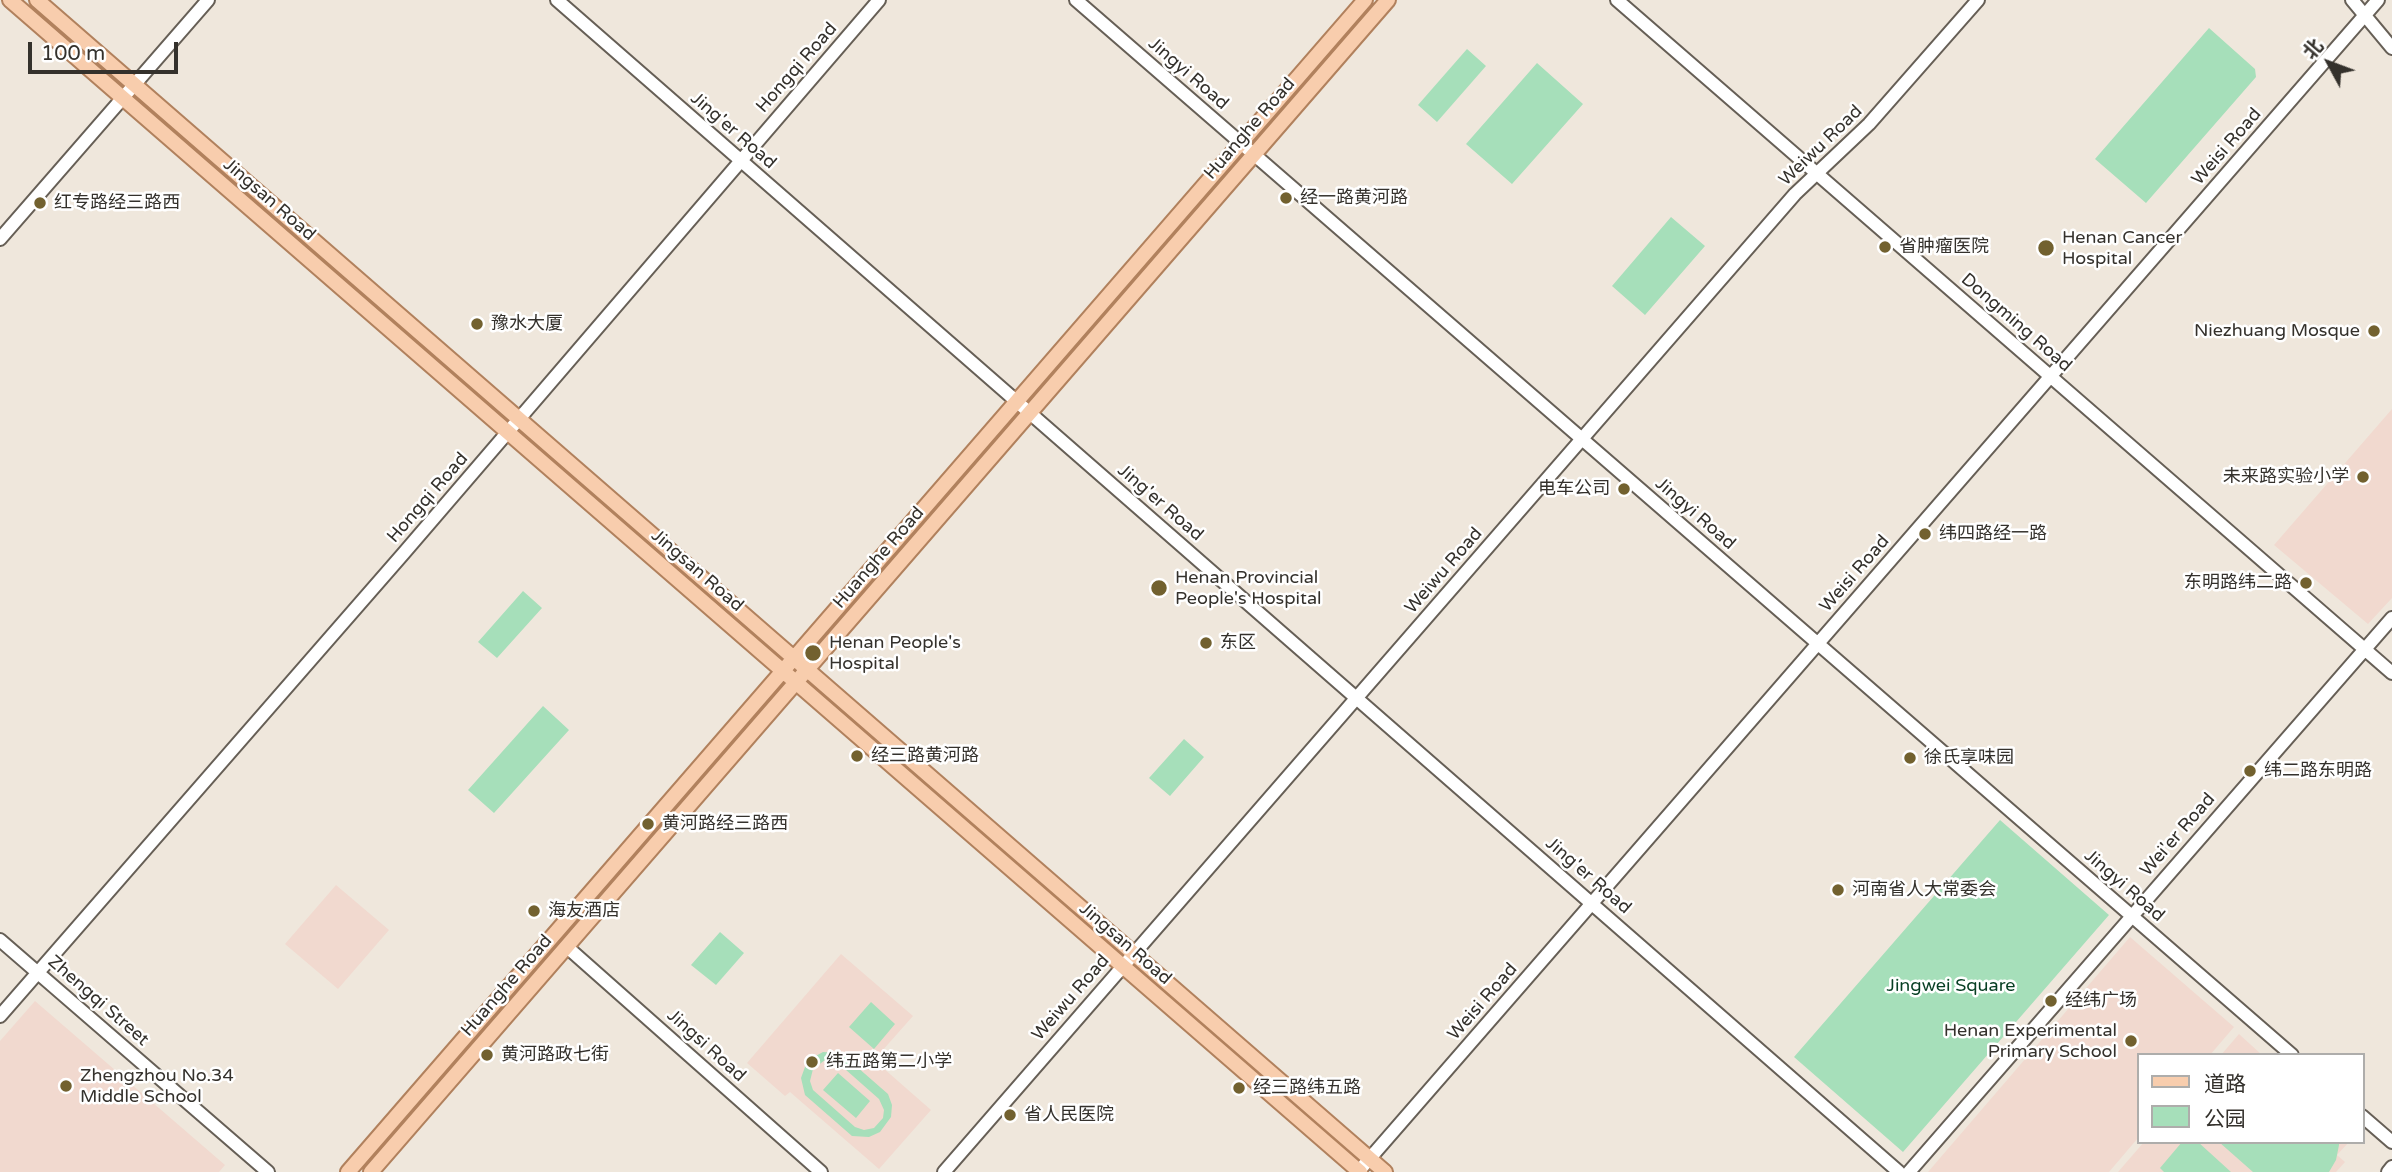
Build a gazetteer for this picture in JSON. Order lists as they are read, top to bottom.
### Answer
{
  "streets": {
    "main road": ["Huanghe Road", "Jingsan Road"],
    "street": [
      "Hongqi Road",
      "Jingyi Road",
      "Jing'er Road",
      "Weiwu Road",
      "Weisi Road",
      "Dongming Road",
      "Wei'er Road",
      "Zhengqi Street",
      "Jingsi Road"
    ]
  },
  "crossings": [
    ["Hongqi Road", "Jing'er Road"],
    ["Hongqi Road", "Jingsan Road"],
    ["Hongqi Road", "Zhengqi Street"],
    ["Jingyi Road", "Huanghe Road"],
    ["Jingyi Road", "Weiwu Road"],
    ["Jingyi Road", "Weisi Road"],
    ["Jingyi Road", "Wei'er Road"],
    ["Huanghe Road", "Jing'er Road"],
    ["Huanghe Road", "Jingsan Road"],
    ["Huanghe Road", "Jingsi Road"],
    ["Jing'er Road", "Weiwu Road"],
    ["Jing'er Road", "Weisi Road"],
    ["Weiwu Road", "Jingsan Road"],
    ["Weiwu Road", "Dongming Road"],
    ["Weisi Road", "Jingsan Road"],
    ["Weisi Road", "Dongming Road"],
    ["Dongming Road", "Wei'er Road"]
  ],
  "parks": ["Jingwei Square"],
  "places": [
    "经一路黄河路",
    "红专路经三路西",
    "省肿瘤医院",
    "Henan Cancer Hospital",
    "豫水大厦",
    "Niezhuang Mosque",
    "未来路实验小学",
    "电车公司",
    "纬四路经一路",
    "东明路纬二路",
    "Henan Provincial People's Hospital",
    "东区",
    "Henan People's Hospital",
    "经三路黄河路",
    "徐氏享味园",
    "纬二路东明路",
    "黄河路经三路西",
    "河南省人大常委会",
    "海友酒店",
    "经纬广场",
    "Henan Experimental Primary School",
    "黄河路政七街",
    "纬五路第二小学",
    "Zhengzhou No.34 Middle School",
    "经三路纬五路",
    "省人民医院"
  ],
  "legend": ["道路", "公园"],
  "scale_bar": "100 m",
  "north": "top left"
}
